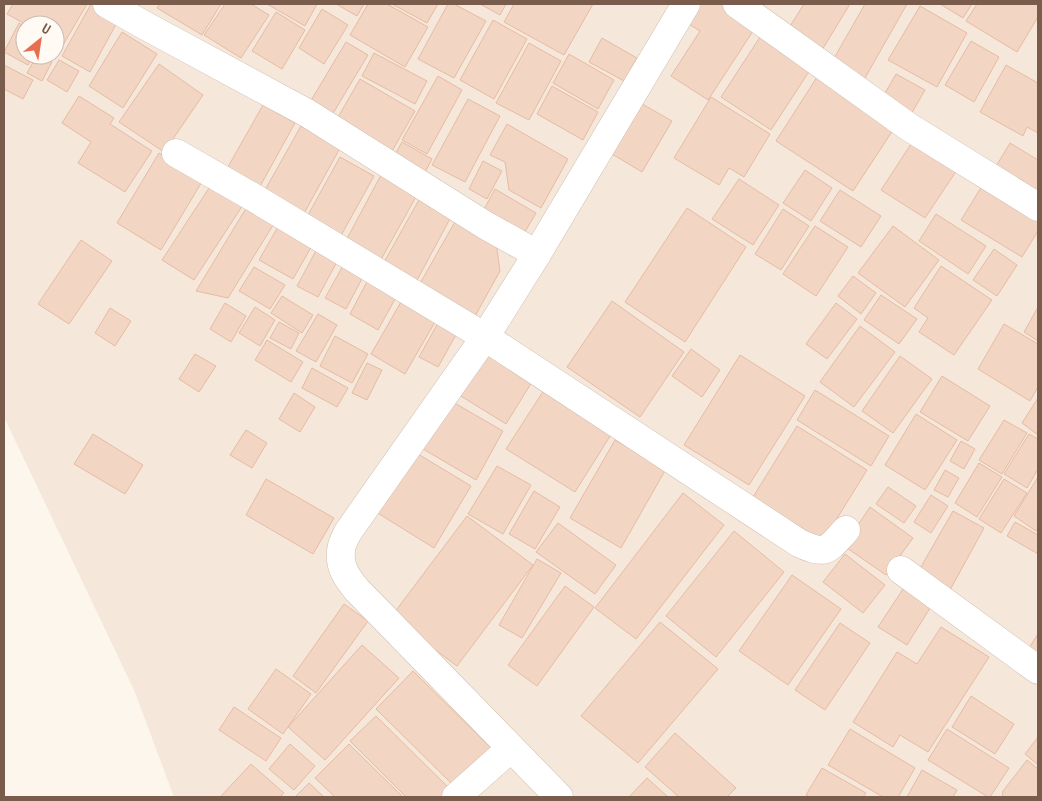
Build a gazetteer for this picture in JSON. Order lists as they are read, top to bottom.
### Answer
{
  "north": "top right"
}
